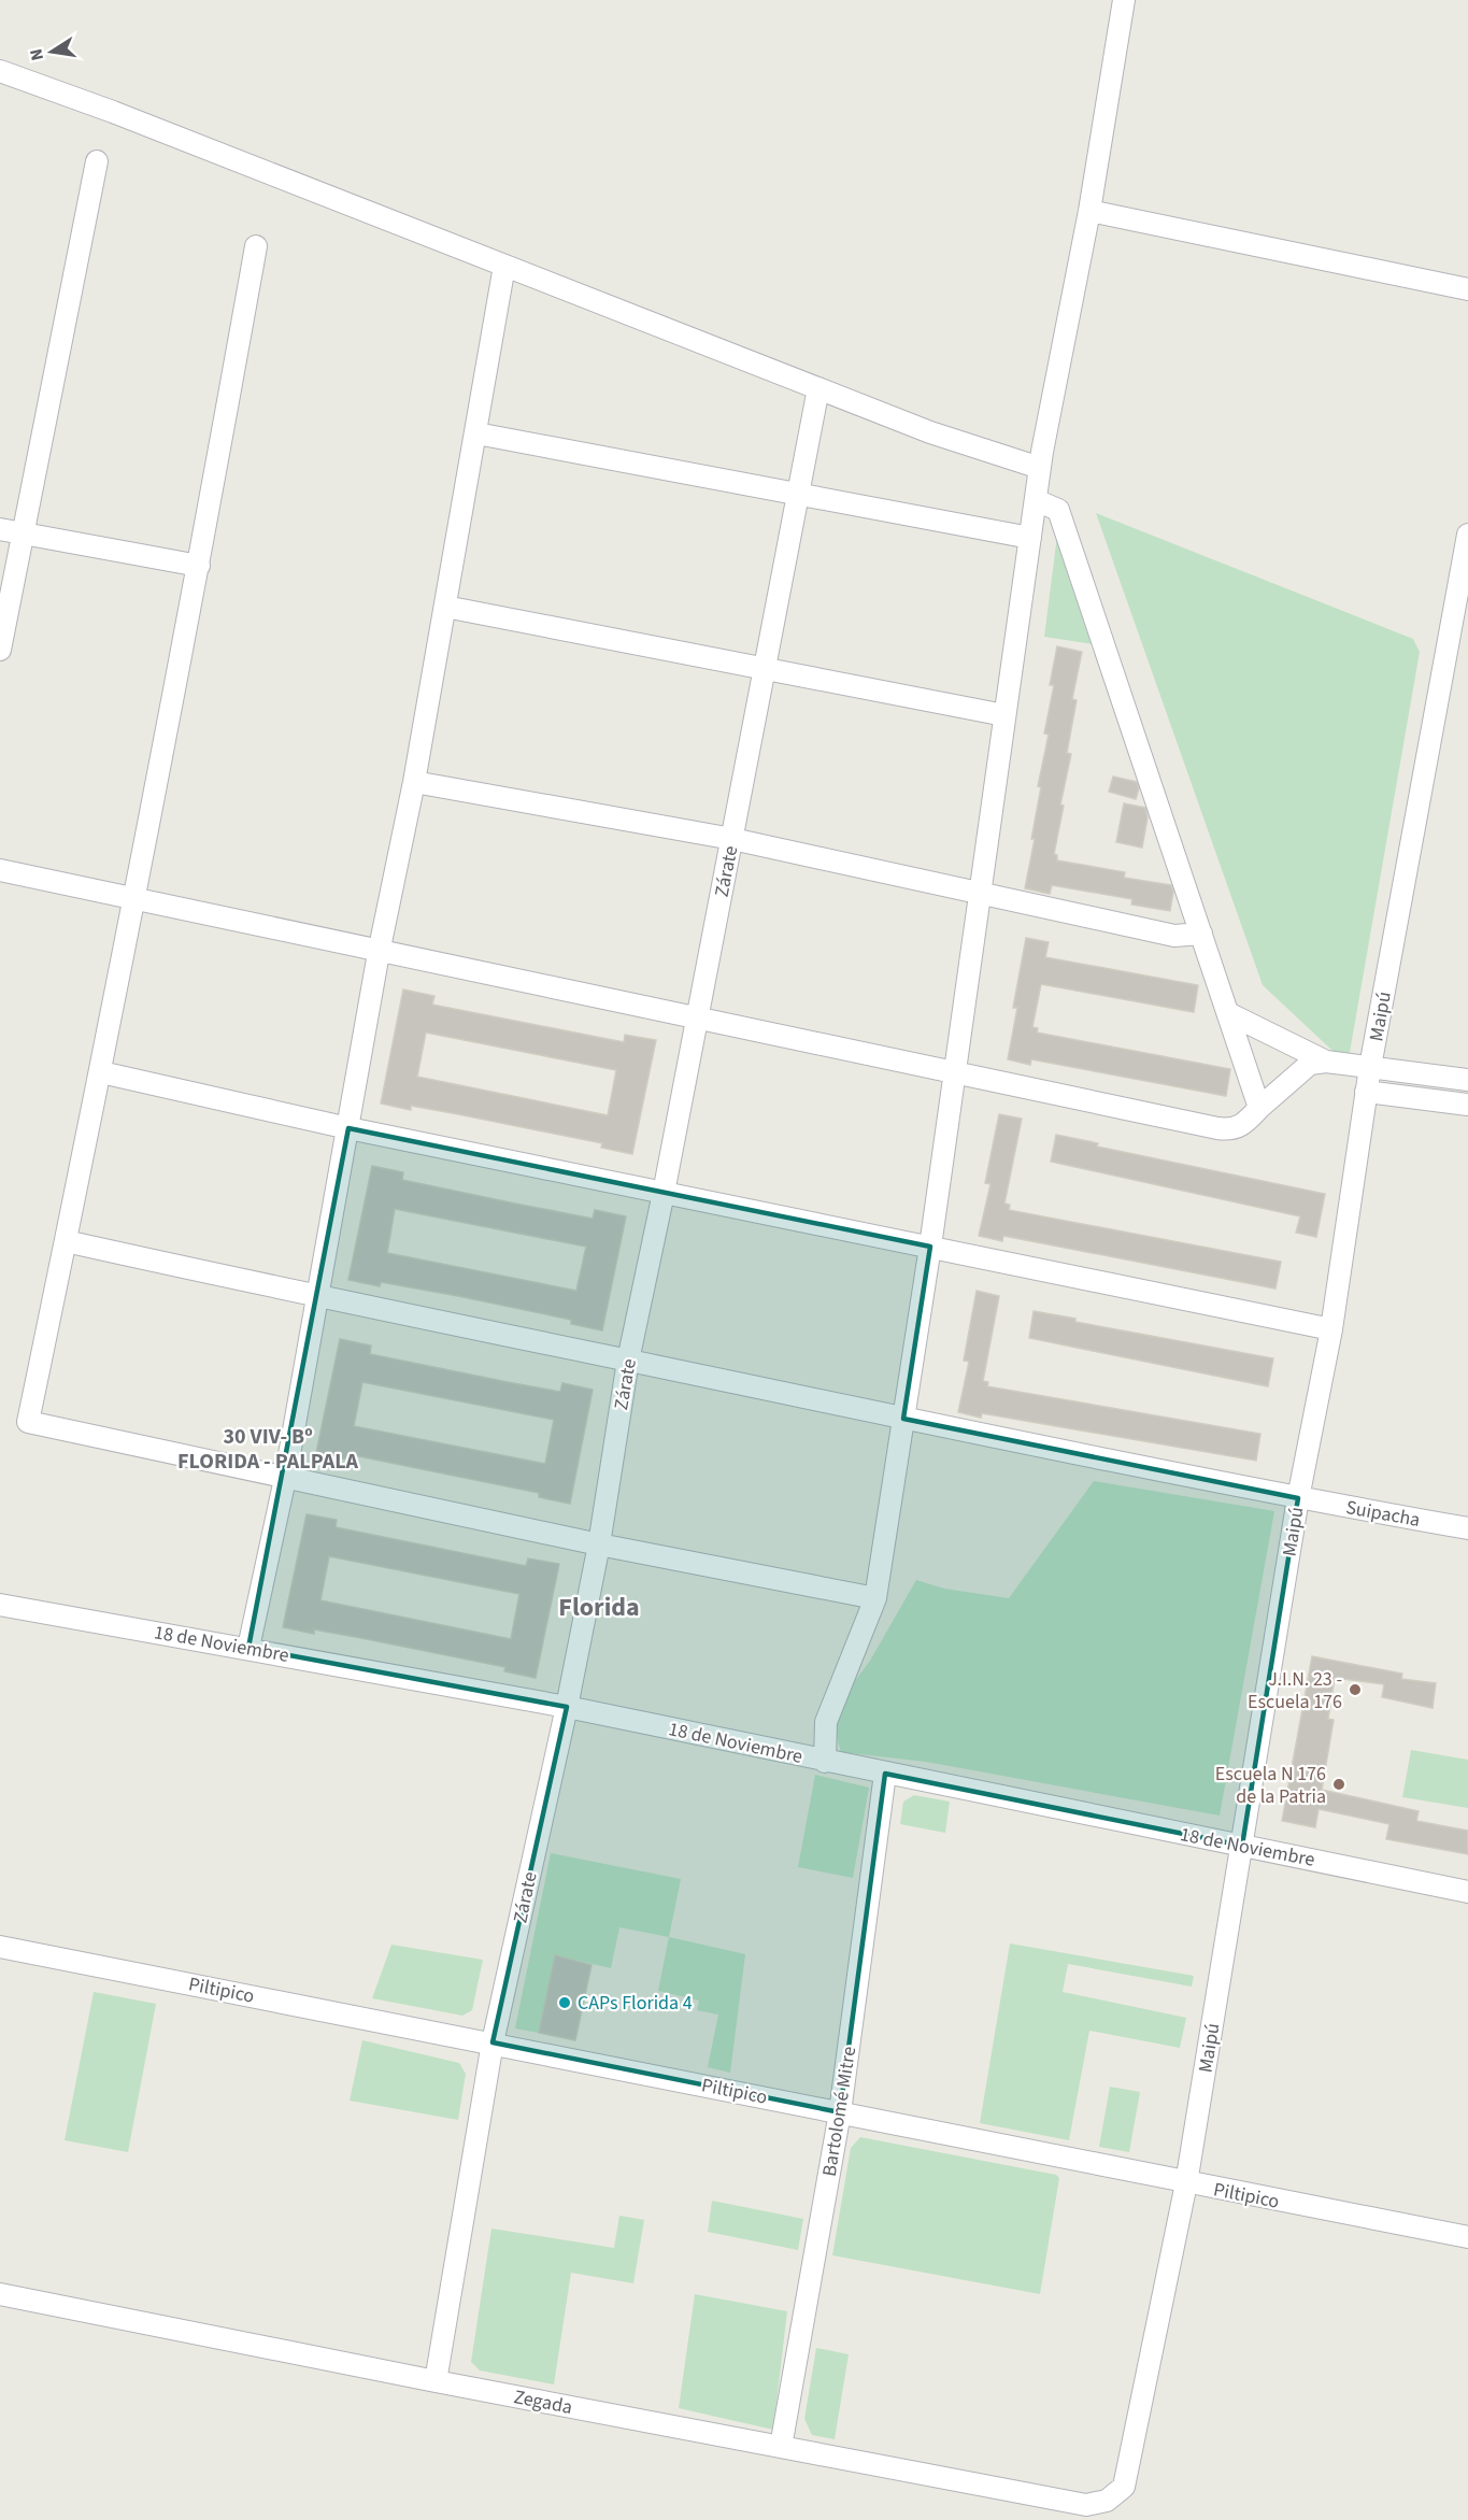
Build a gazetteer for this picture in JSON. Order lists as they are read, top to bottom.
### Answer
{
  "streets": {
    "street": [
      "Zárate",
      "Maipú",
      "Suipacha",
      "18 de Noviembre",
      "Piltipico",
      "Bartolomé Mitre",
      "Zegada"
    ]
  },
  "crossings": [
    ["Zárate", "Suipacha"],
    ["Zárate", "18 de Noviembre"],
    ["Zárate", "Piltipico"],
    ["Zárate", "Zegada"],
    ["Maipú", "Suipacha"],
    ["Maipú", "18 de Noviembre"],
    ["Maipú", "Piltipico"],
    ["Maipú", "Zegada"],
    ["18 de Noviembre", "Bartolomé Mitre"],
    ["Piltipico", "Bartolomé Mitre"],
    ["Bartolomé Mitre", "Zegada"]
  ],
  "districts": ["30 VIV- Bº FLORIDA - PALPALA", "Florida"],
  "places": ["J.I.N. 23 - Escuela 176", "Escuela N 176 de la Patria", "CAPs Florida 4"],
  "north": "left"
}
